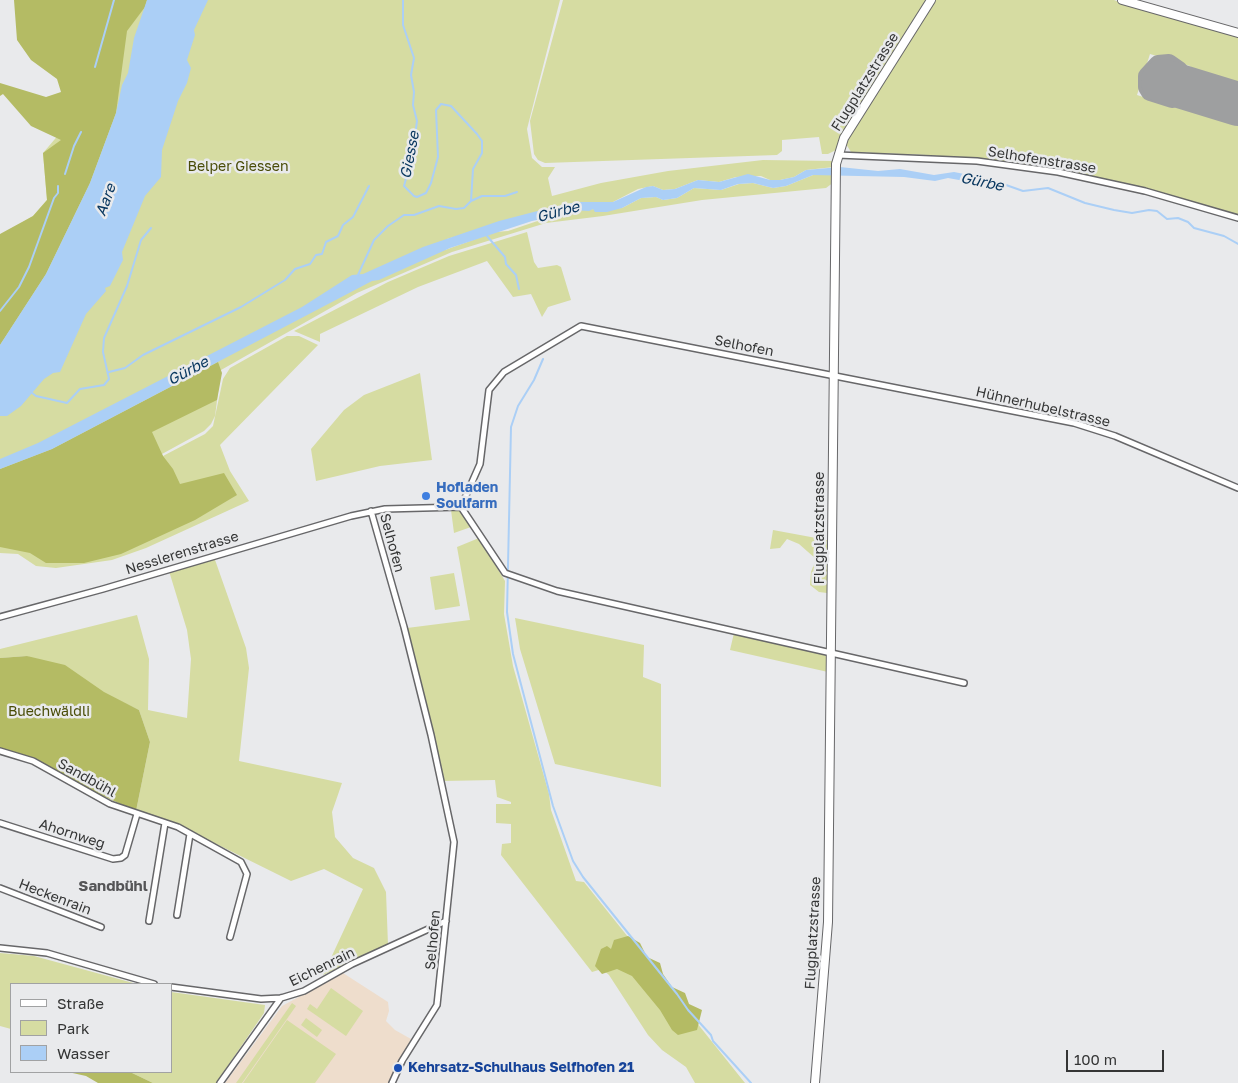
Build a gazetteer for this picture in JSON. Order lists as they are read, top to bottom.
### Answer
{
  "streets": {
    "street": [
      "Flugplatzstrasse",
      "Selhofenstrasse",
      "Selhofen",
      "Hühnerhubelstrasse",
      "Nesslerenstrasse",
      "Sandbühl",
      "Ahornweg",
      "Heckenrain",
      "Eichenrain"
    ]
  },
  "crossings": [
    ["Flugplatzstrasse", "Selhofenstrasse"],
    ["Flugplatzstrasse", "Selhofen"],
    ["Flugplatzstrasse", "Hühnerhubelstrasse"],
    ["Selhofen", "Hühnerhubelstrasse"],
    ["Selhofen", "Nesslerenstrasse"],
    ["Selhofen", "Eichenrain"],
    ["Sandbühl", "Ahornweg"]
  ],
  "districts": ["Sandbühl"],
  "water": ["Giesse", "Gürbe", "Aare"],
  "parks": ["Belper Giessen", "Buechwäldli"],
  "places": ["Hofladen Soulfarm", "Kehrsatz-Schulhaus Selfhofen 21"],
  "legend": ["Straße", "Park", "Wasser"],
  "scale_bar": "100 m"
}
